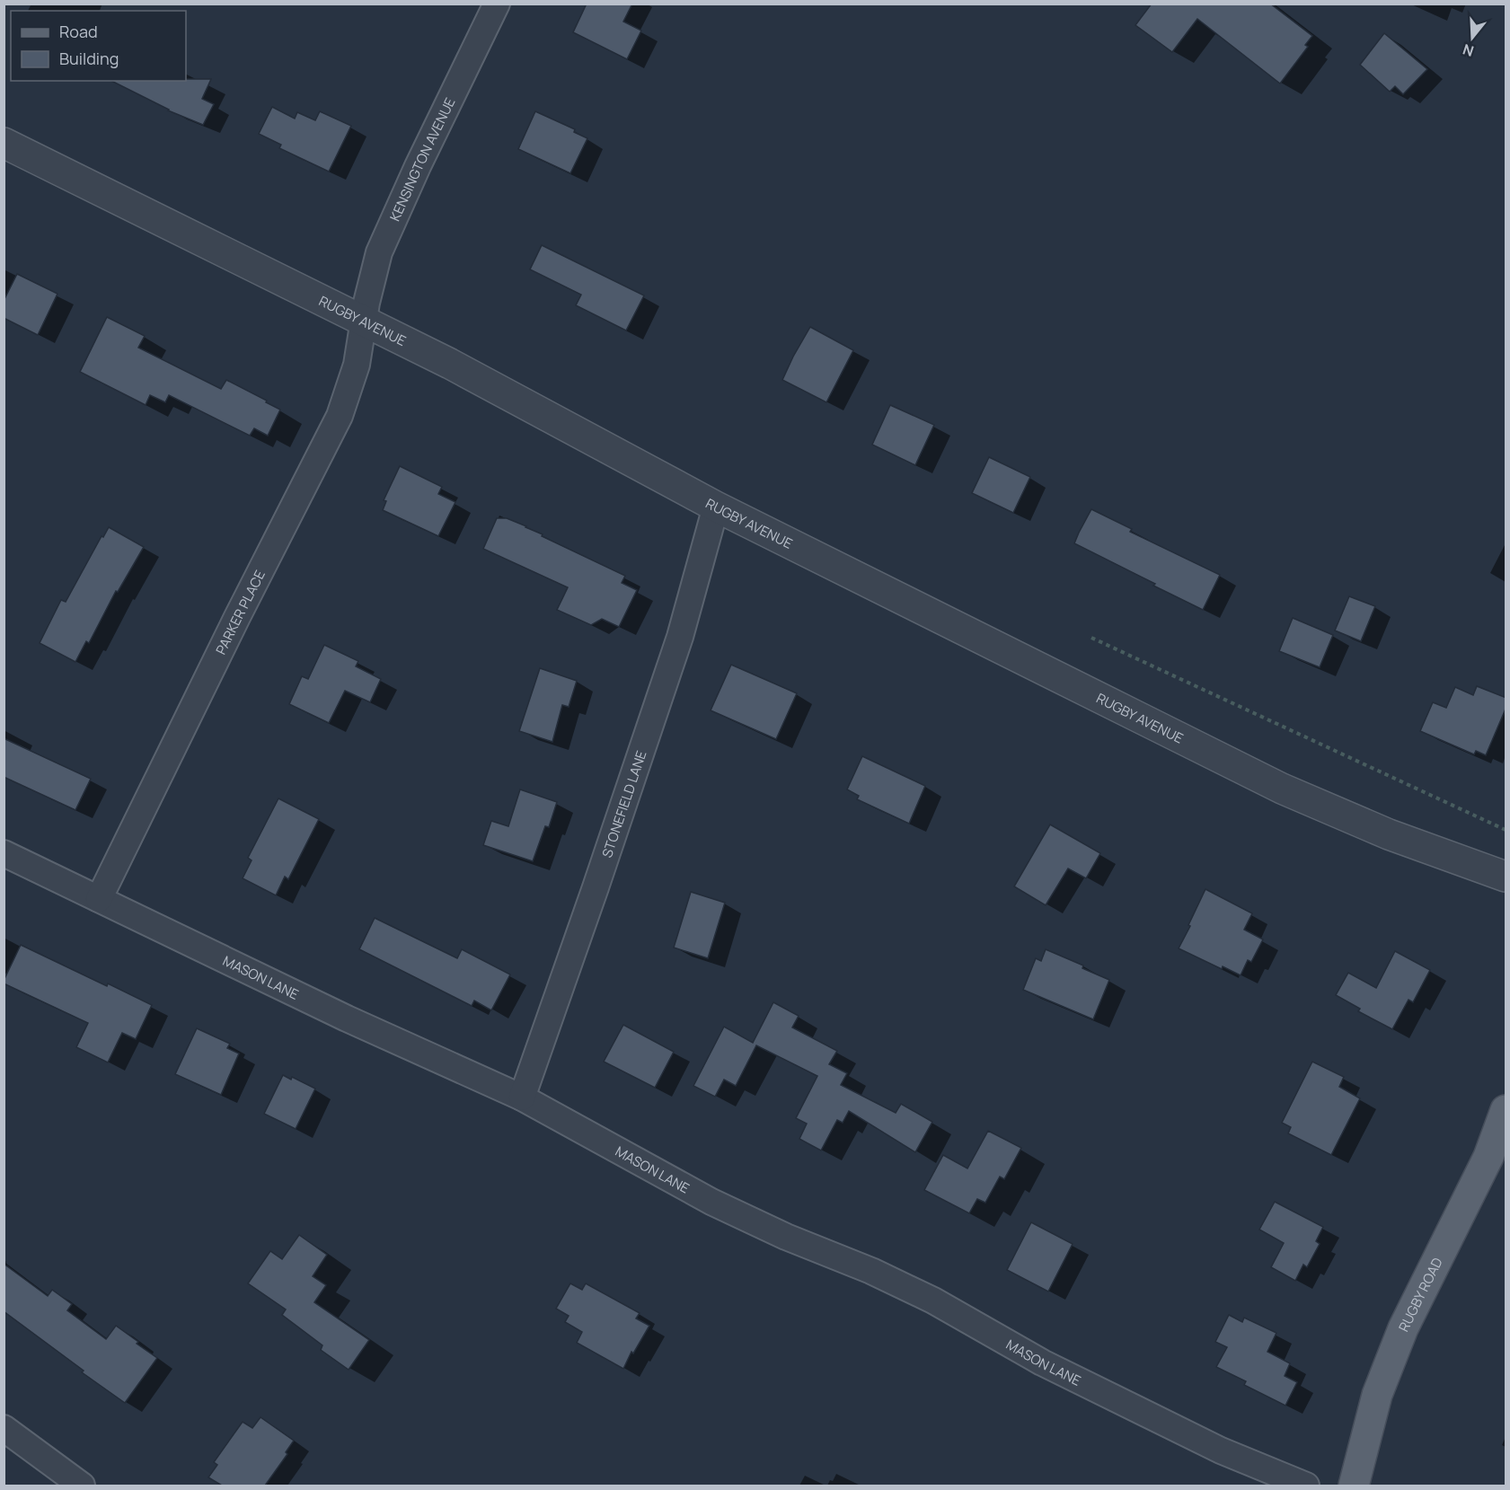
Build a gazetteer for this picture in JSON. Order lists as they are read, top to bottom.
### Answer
{
  "streets": {
    "main road": ["RUGBY ROAD"],
    "street": [
      "KENSINGTON AVENUE",
      "RUGBY AVENUE",
      "PARKER PLACE",
      "STONEFIELD LANE",
      "MASON LANE"
    ]
  },
  "crossings": [
    ["KENSINGTON AVENUE", "RUGBY AVENUE"],
    ["KENSINGTON AVENUE", "PARKER PLACE"],
    ["RUGBY AVENUE", "PARKER PLACE"],
    ["RUGBY AVENUE", "STONEFIELD LANE"],
    ["PARKER PLACE", "MASON LANE"],
    ["STONEFIELD LANE", "MASON LANE"]
  ],
  "legend": ["Road", "Building"],
  "north": "bottom"
}
